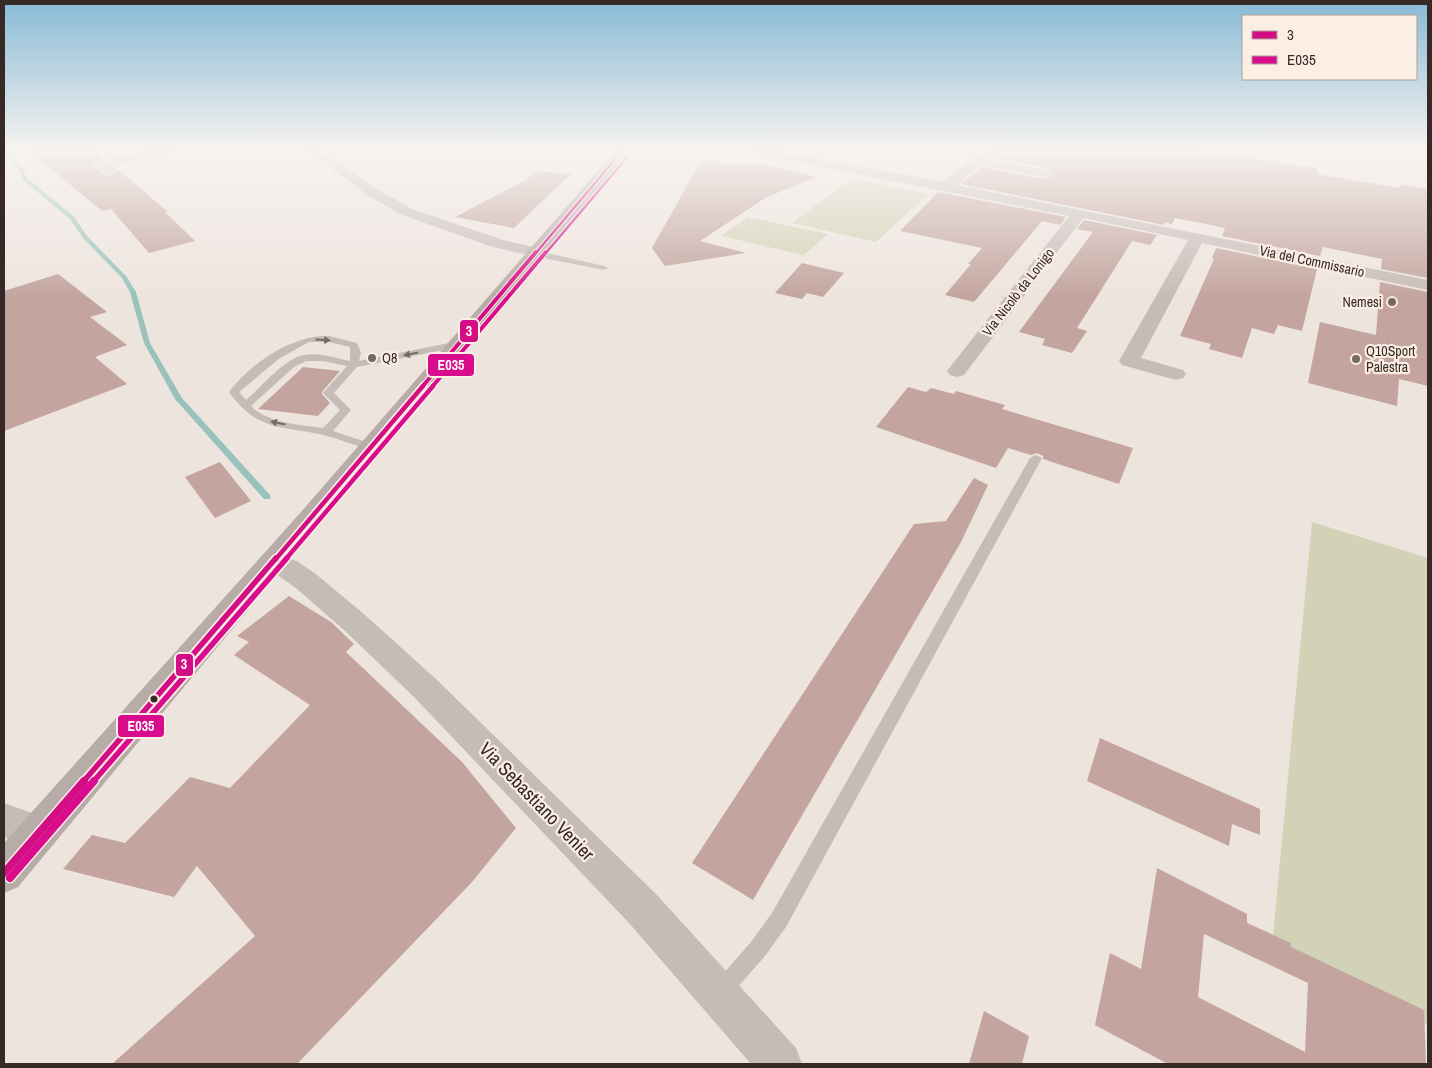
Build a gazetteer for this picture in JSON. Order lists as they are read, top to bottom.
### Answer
{
  "streets": {
    "street": ["Via del Commissario", "Via Nicolò da Lonigo", "Via Sebastiano Venier"]
  },
  "crossings": [
    ["Via del Commissario", "Via Nicolò da Lonigo"]
  ],
  "places": ["Nemesi", "Q8", "Q10Sport Palestra"],
  "lines": ["transit line 3", "transit line E035"],
  "legend": ["3", "E035"]
}
